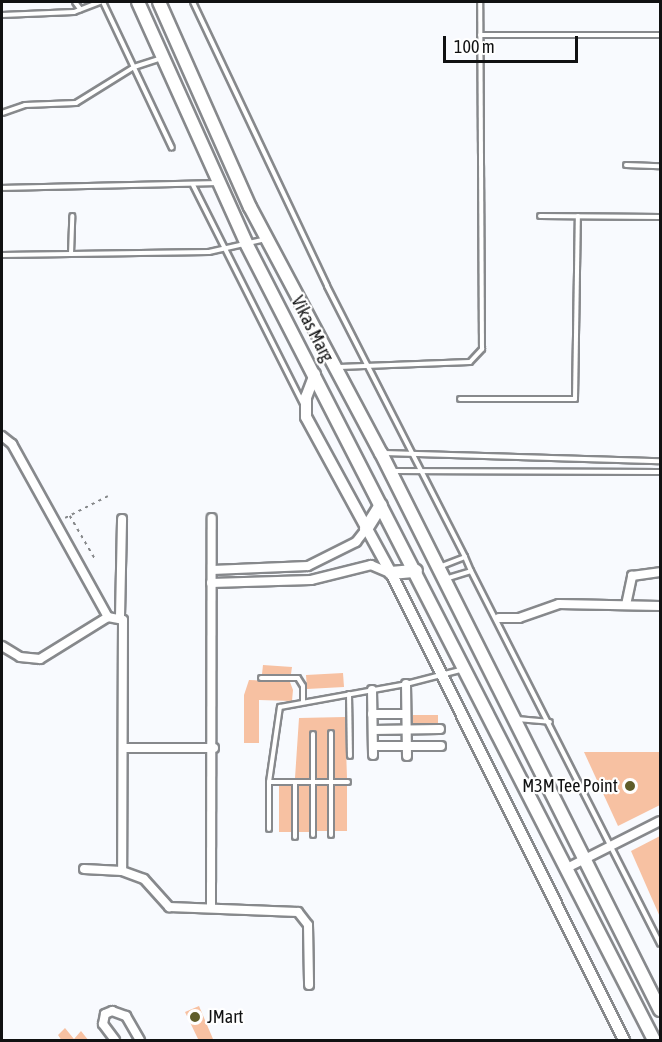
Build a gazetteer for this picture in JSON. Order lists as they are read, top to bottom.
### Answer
{
  "streets": {
    "main road": ["Vikas Marg"]
  },
  "places": ["M3M Tee Point", "JMart"],
  "scale_bar": "100 m"
}
